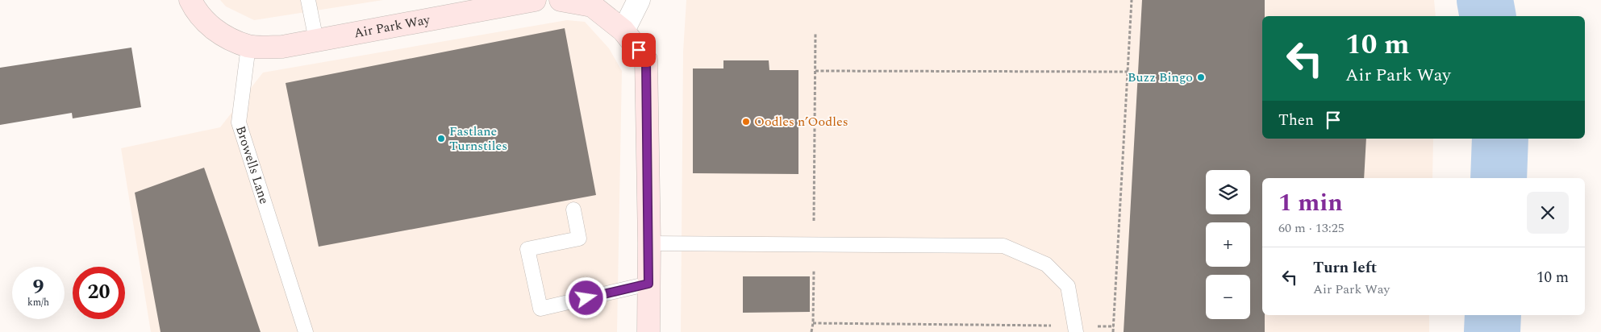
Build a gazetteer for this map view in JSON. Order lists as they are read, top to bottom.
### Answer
{
  "streets": {
    "street": ["Air Park Way"],
    "lane": ["Browells Lane"]
  },
  "crossings": [
    ["Air Park Way", "Browells Lane"]
  ],
  "places": ["Buzz Bingo", "Oodles n’Oodles", "Fastlane Turnstiles"],
  "page": {
    "turn": ["10 m", "Air Park Way"],
    "then": "Then",
    "map_buttons": ["+", "−"],
    "heading": ["1 min", "60 m · 13:25"],
    "list": [
      {
        "name": "Turn left",
        "note": "Air Park Way",
        "value": "10 m"
      }
    ],
    "speed": "9 km/h",
    "limit": "20"
  }
}
